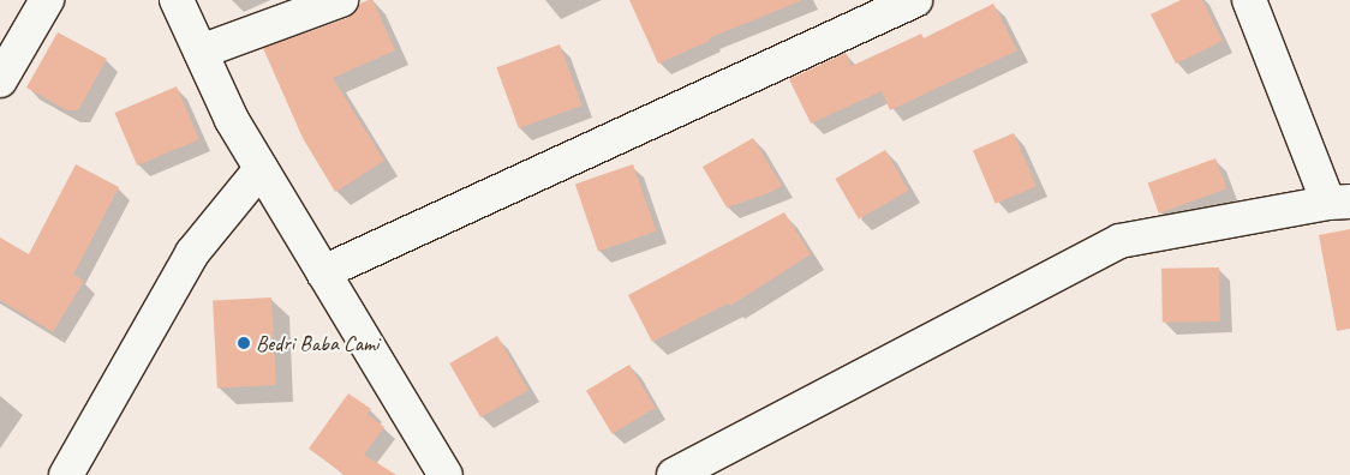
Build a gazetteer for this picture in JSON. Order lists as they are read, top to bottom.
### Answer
{
  "places": ["Bedri Baba Cami"]
}
